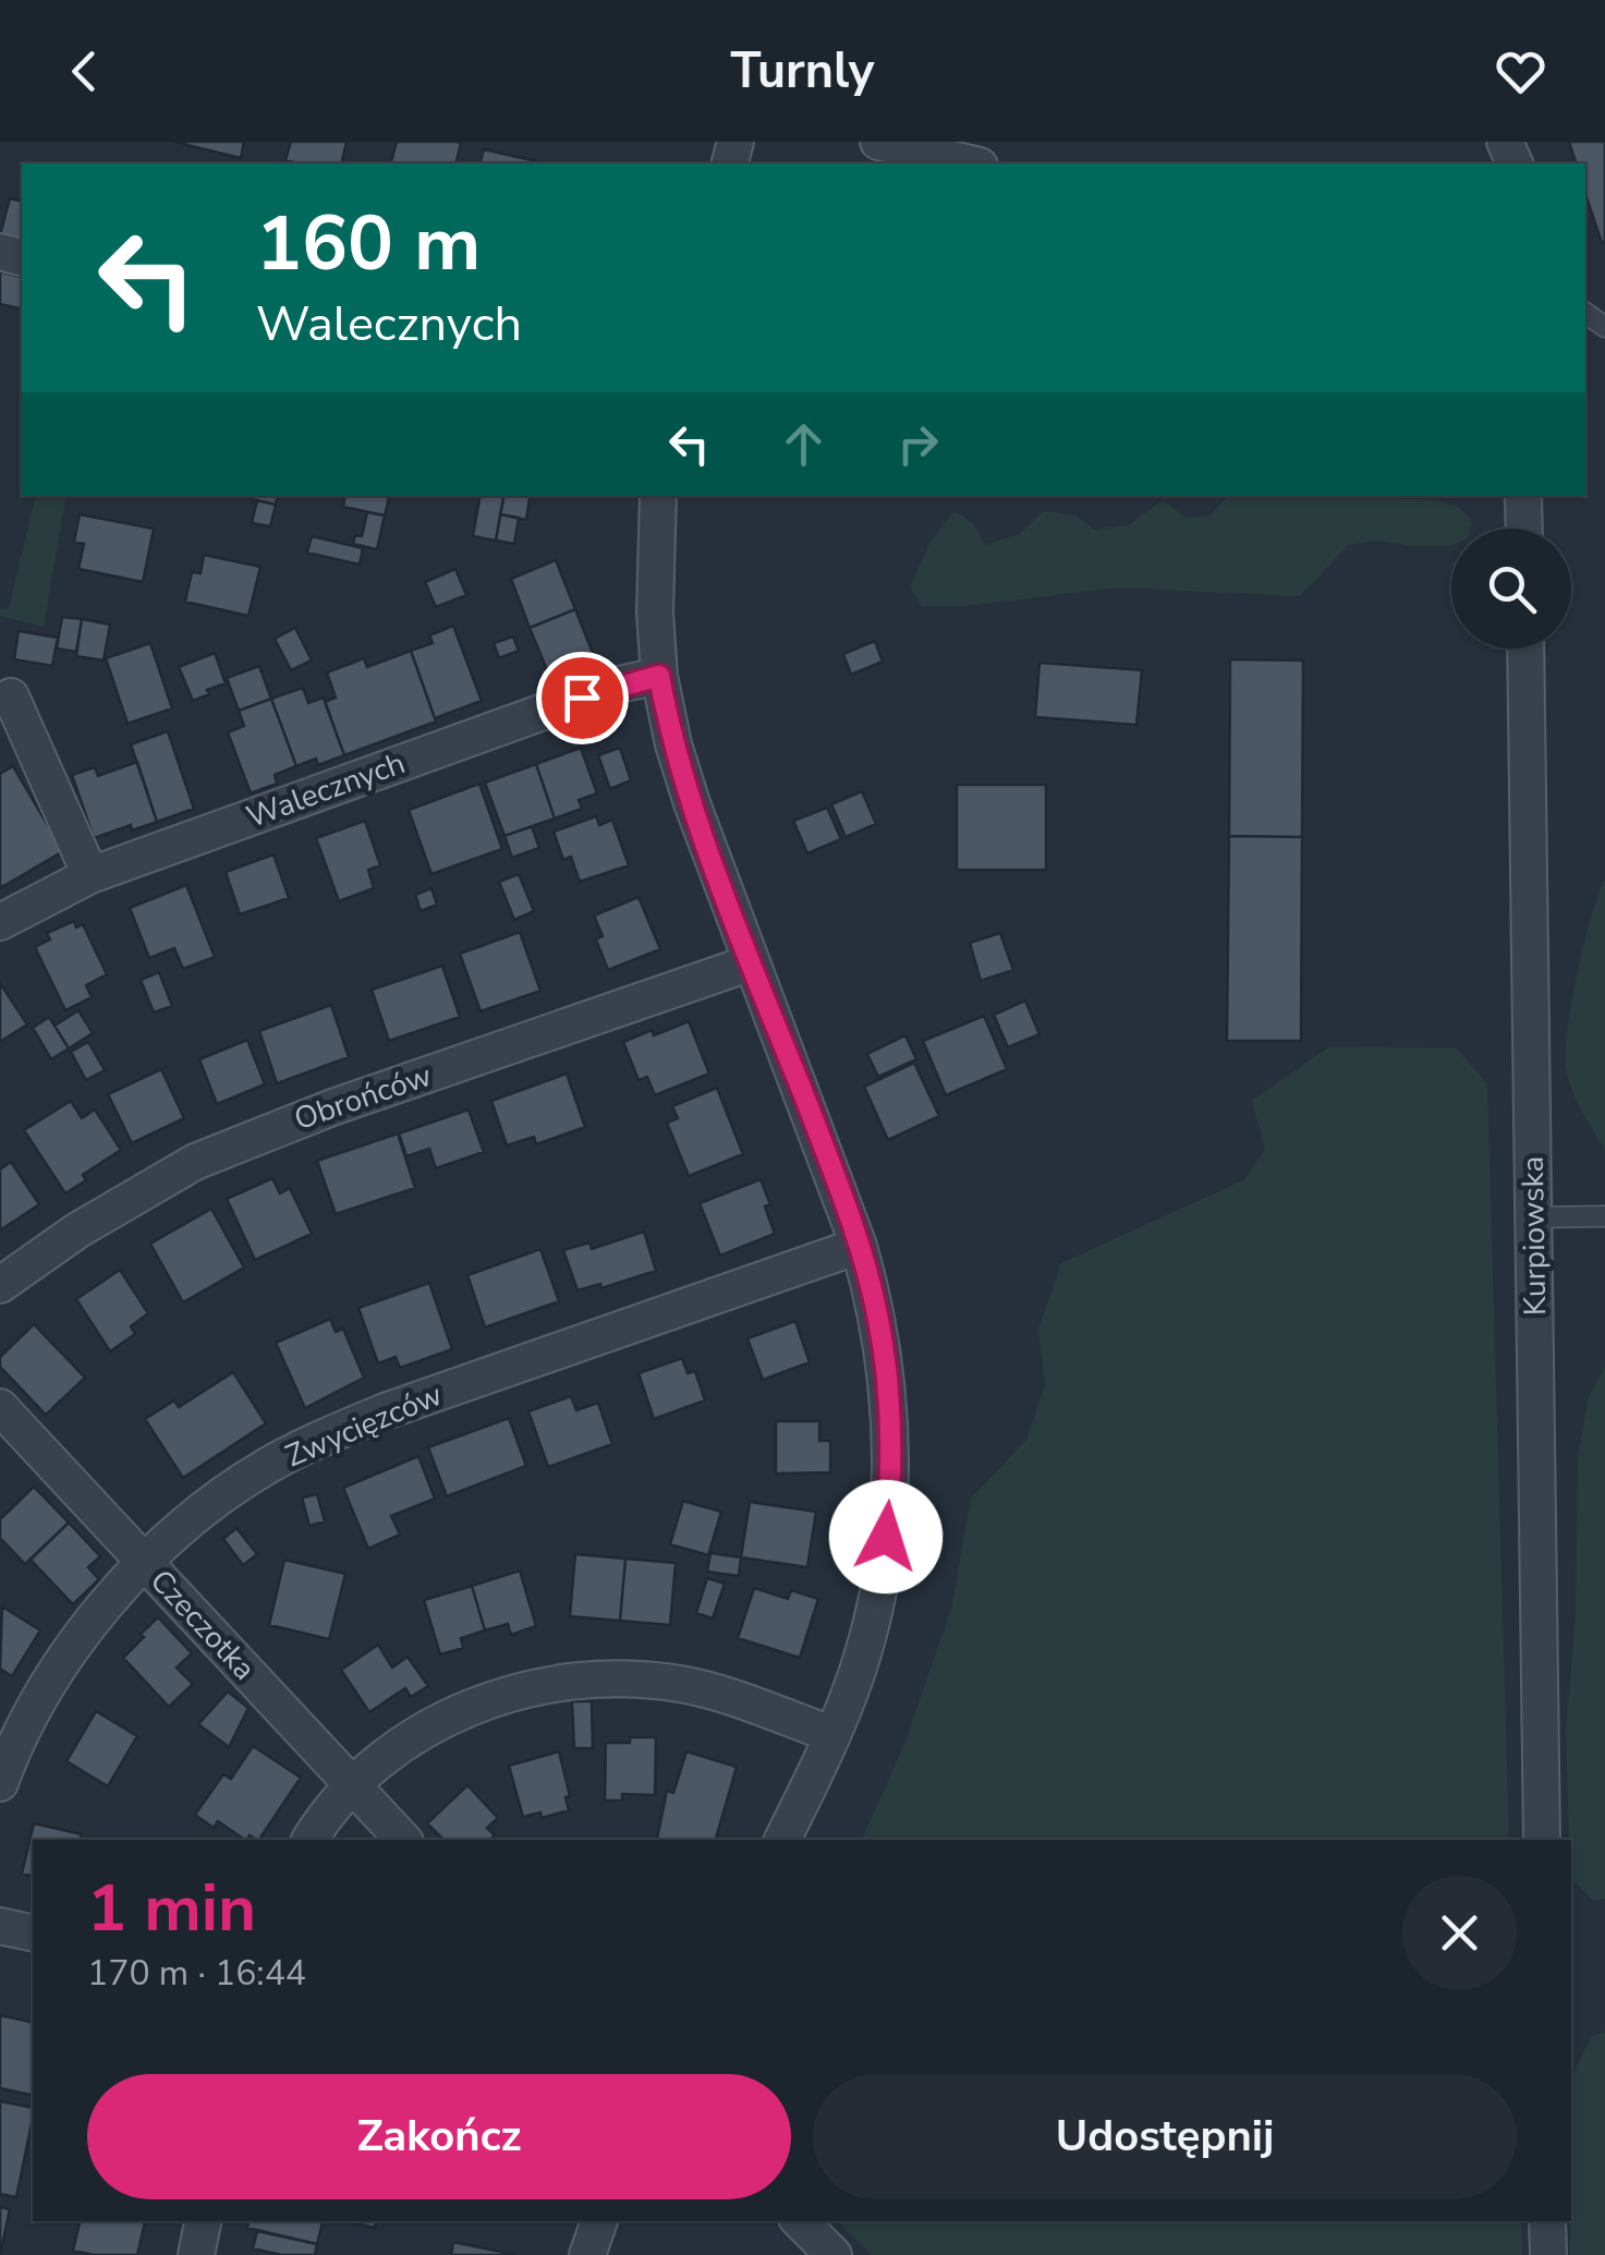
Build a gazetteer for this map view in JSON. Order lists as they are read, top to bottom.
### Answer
{
  "streets": {
    "street": [
      "Walecznych",
      "Obrońców",
      "Kurpiowska",
      "Zwycięzców",
      "Czeczotka"
    ]
  },
  "crossings": [
    ["Zwycięzców", "Czeczotka"]
  ],
  "page": {
    "header": "Turnly",
    "turn": ["160 m", "Walecznych"],
    "heading": ["1 min", "170 m · 16:44"],
    "buttons": ["Zakończ", "Udostępnij"]
  }
}
